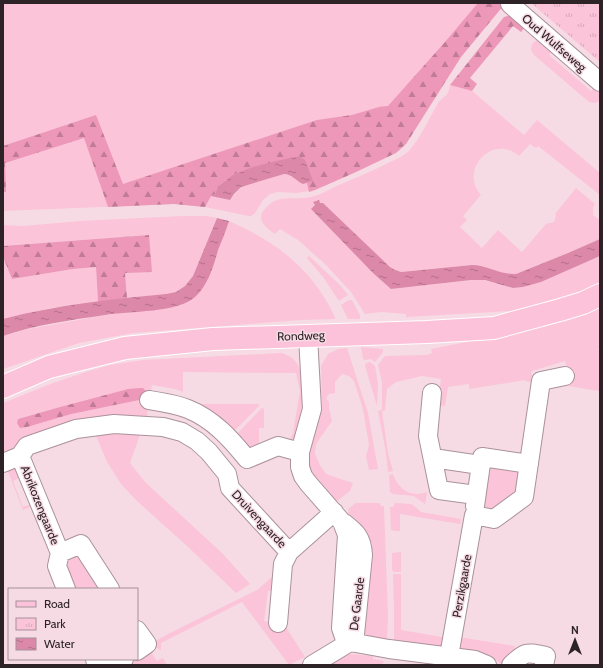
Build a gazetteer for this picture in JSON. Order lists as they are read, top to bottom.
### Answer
{
  "streets": {
    "main road": ["Rondweg"],
    "street": [
      "Oud Wulfseweg",
      "Abrikozengaarde",
      "Druivengaarde",
      "Perzikgaarde",
      "De Gaarde"
    ]
  },
  "crossings": [
    ["Rondweg", "De Gaarde"],
    ["Abrikozengaarde", "Druivengaarde"],
    ["Druivengaarde", "De Gaarde"]
  ],
  "legend": ["Road", "Park", "Water"],
  "north": "top"
}
